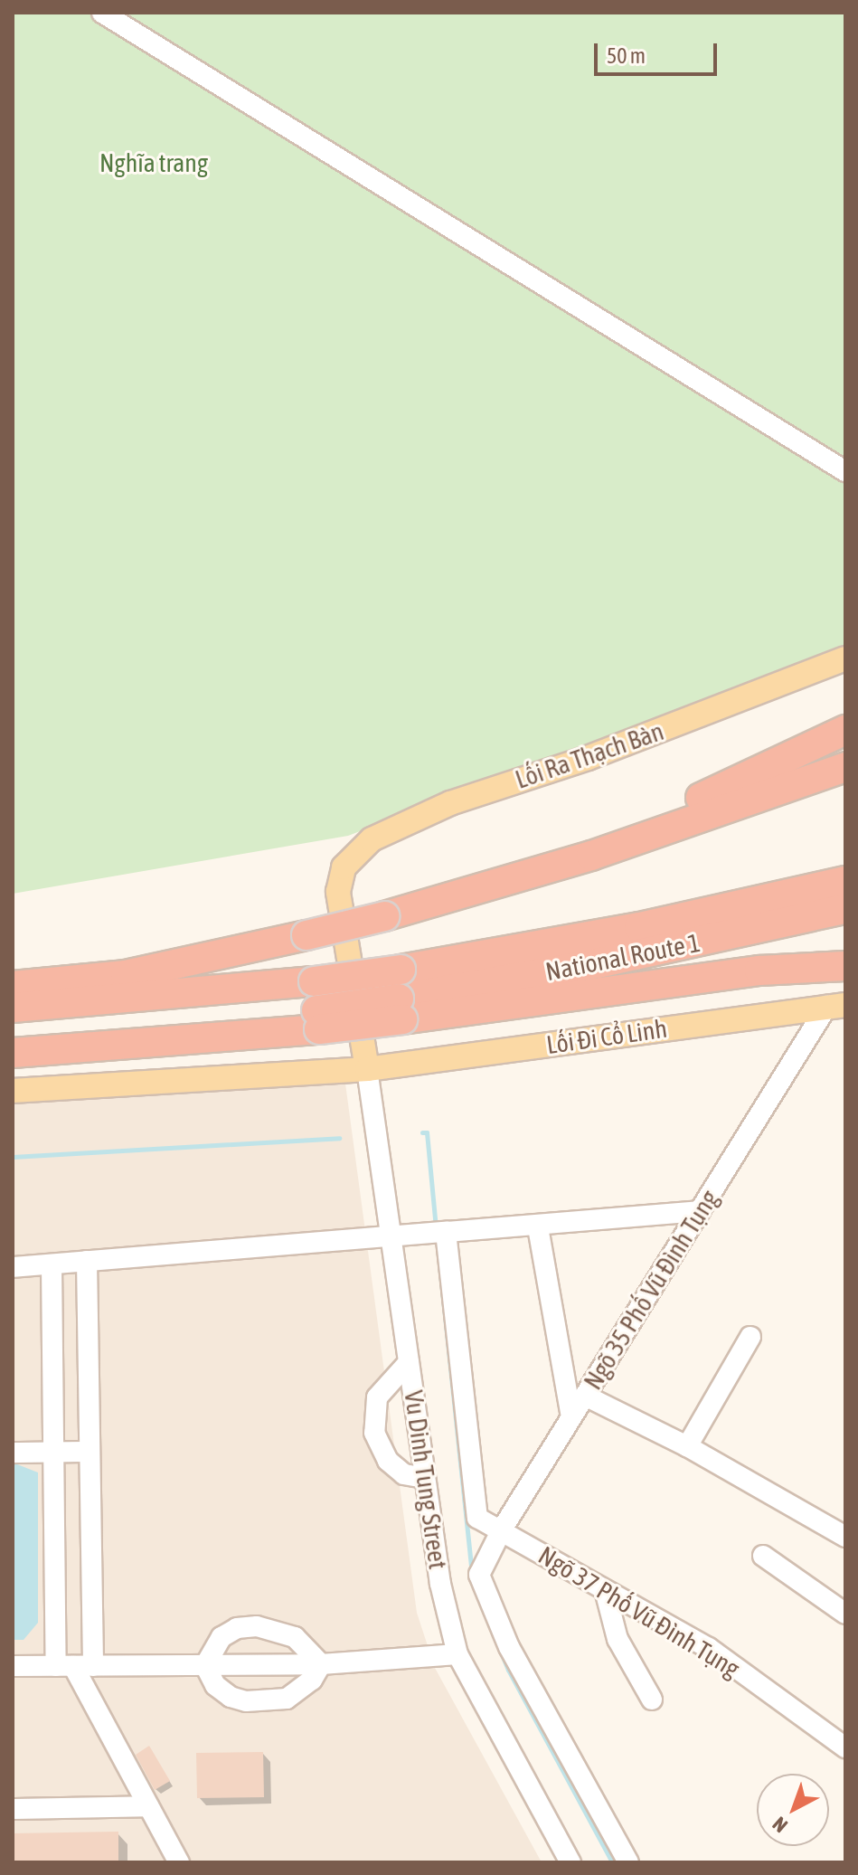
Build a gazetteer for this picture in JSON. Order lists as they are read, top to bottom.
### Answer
{
  "streets": {
    "highway": ["National Route 1"],
    "main road": ["Lối Ra Thạch Bàn", "Lối Đi Cổ Linh"],
    "street": ["Ngõ 35 Phố Vũ Đình Tụng", "Vu Dinh Tung Street", "Ngõ 37 Phố Vũ Đình Tụng"]
  },
  "crossings": [
    ["Lối Ra Thạch Bàn", "Lối Đi Cổ Linh"],
    ["Lối Ra Thạch Bàn", "Vu Dinh Tung Street"],
    ["Lối Đi Cổ Linh", "Ngõ 35 Phố Vũ Đình Tụng"],
    ["Lối Đi Cổ Linh", "Vu Dinh Tung Street"],
    ["Ngõ 35 Phố Vũ Đình Tụng", "Ngõ 37 Phố Vũ Đình Tụng"]
  ],
  "parks": ["Nghĩa trang"],
  "scale_bar": "50 m",
  "north": "bottom left"
}
